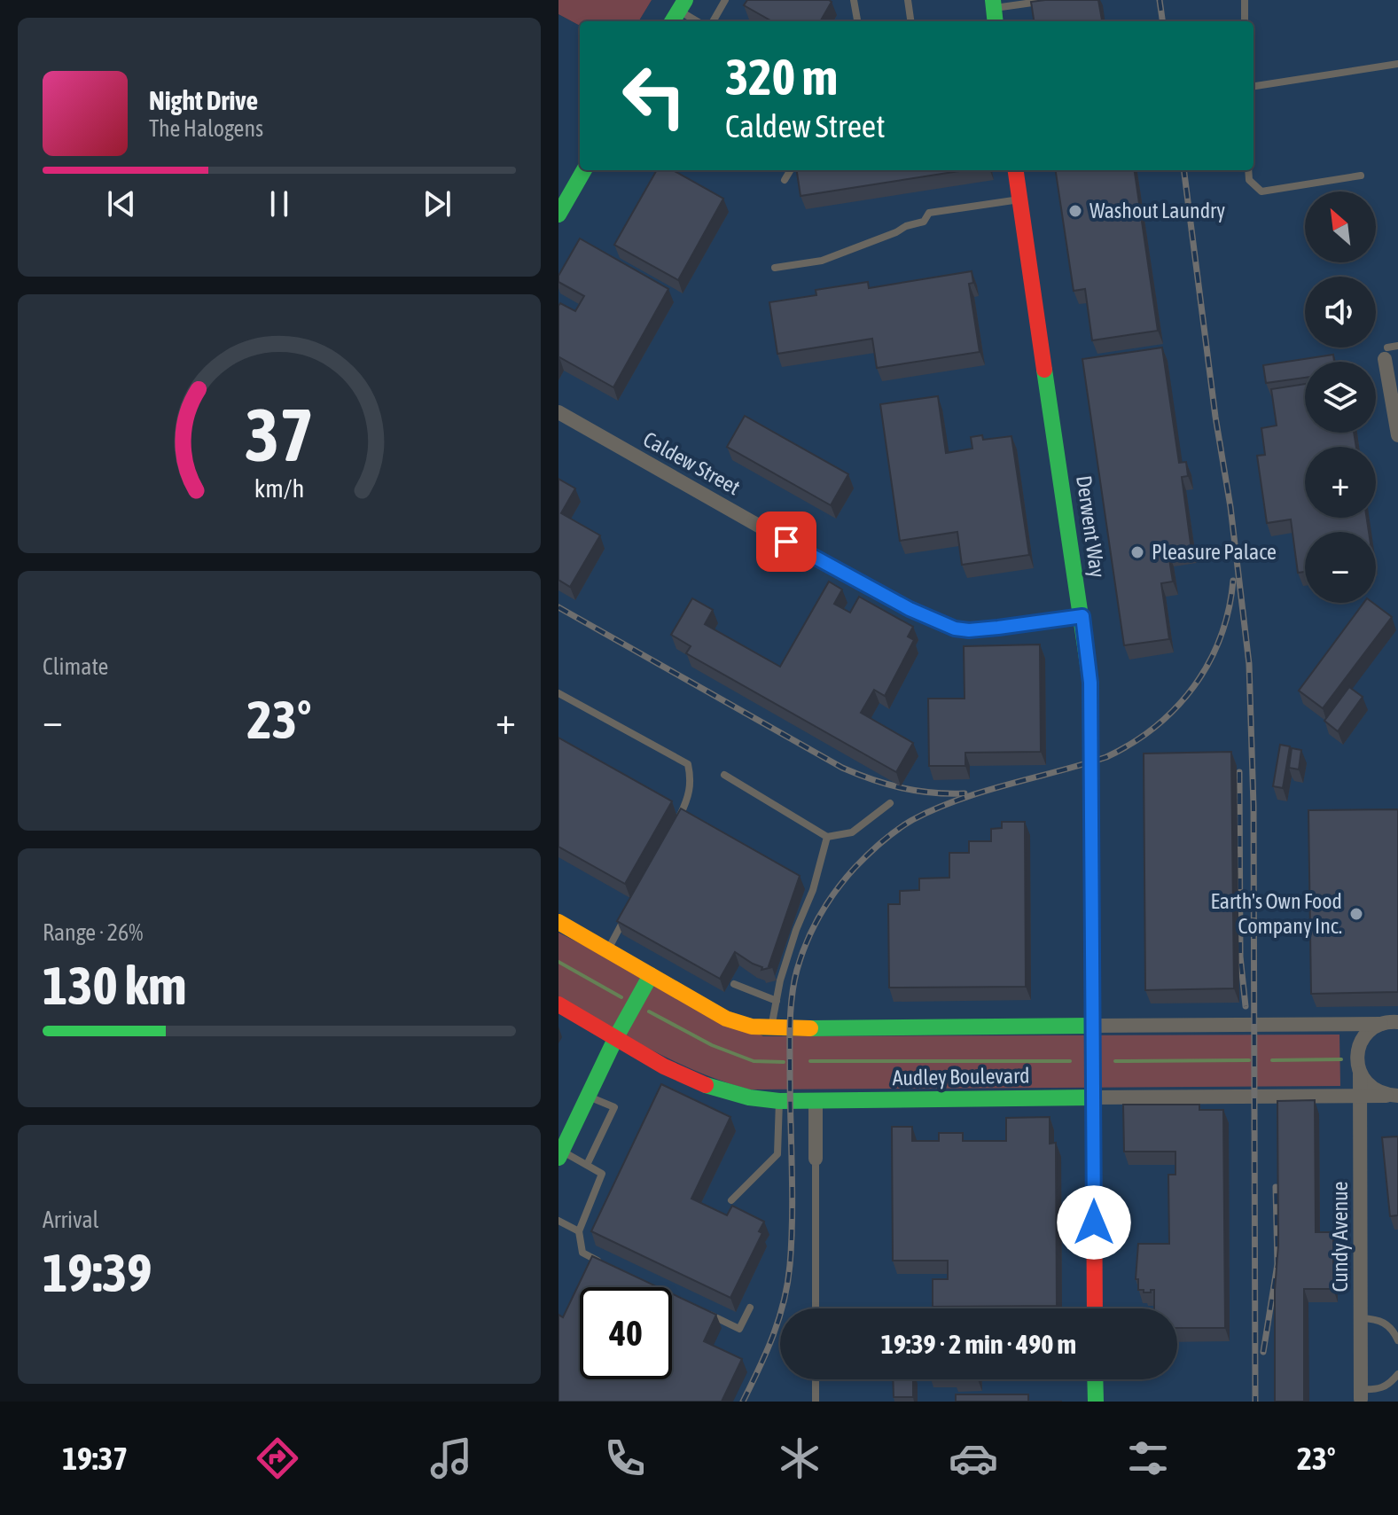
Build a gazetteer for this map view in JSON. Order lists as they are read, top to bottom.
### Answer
{
  "streets": {
    "street": [
      "Caldew Street",
      "Derwent Way",
      "Audley Boulevard",
      "Cundy Avenue"
    ]
  },
  "crossings": [
    ["Caldew Street", "Derwent Way"],
    ["Derwent Way", "Audley Boulevard"],
    ["Audley Boulevard", "Cundy Avenue"]
  ],
  "places": ["Washout Laundry", "Pleasure Palace", "Earth's Own Food Company Inc."],
  "north": "top left",
  "page": {
    "turn": ["320 m", "Caldew Street"],
    "song": ["Night Drive", "The Halogens"],
    "map_buttons": ["+", "−"],
    "tile": [
      "Climate",
      ["Range · 26%", "130 km"],
      ["Arrival", "19:39"]
    ],
    "heat": ["−", "23°", "+"],
    "limit": "40",
    "trip": "19:39 · 2 min · 490 m",
    "tabs": ["19:37", "23°"],
    "gauge": ["37", "km/h"]
  }
}
